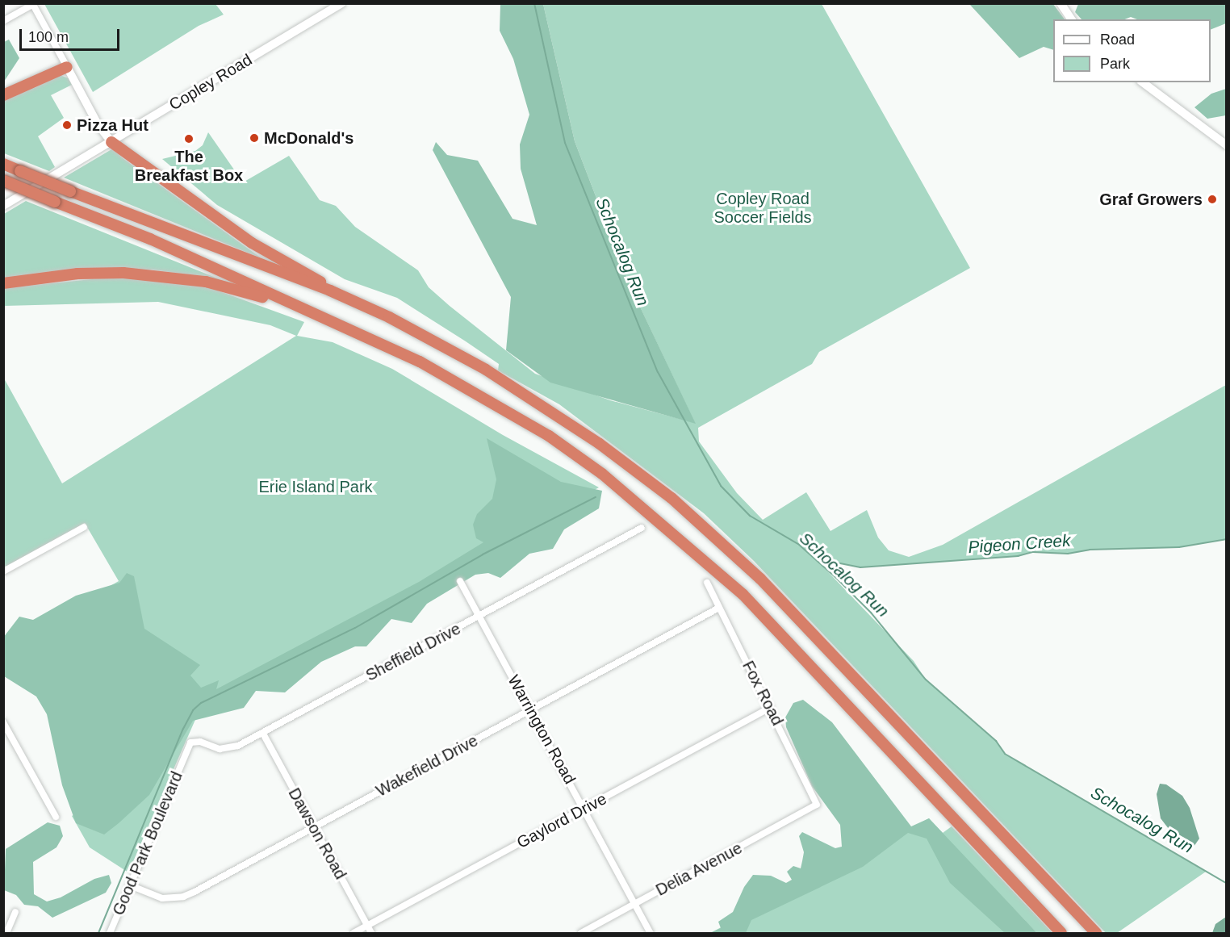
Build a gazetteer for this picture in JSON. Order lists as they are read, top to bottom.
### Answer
{
  "streets": {
    "main road": ["Copley Road"],
    "street": [
      "Sheffield Drive",
      "Fox Road",
      "Warrington Road",
      "Wakefield Drive",
      "Gaylord Drive",
      "Dawson Road",
      "Good Park Boulevard",
      "Delia Avenue"
    ]
  },
  "crossings": [
    ["Sheffield Drive", "Warrington Road"],
    ["Sheffield Drive", "Dawson Road"],
    ["Sheffield Drive", "Good Park Boulevard"],
    ["Fox Road", "Wakefield Drive"],
    ["Fox Road", "Gaylord Drive"],
    ["Fox Road", "Delia Avenue"],
    ["Warrington Road", "Wakefield Drive"],
    ["Warrington Road", "Gaylord Drive"],
    ["Warrington Road", "Delia Avenue"],
    ["Wakefield Drive", "Dawson Road"],
    ["Wakefield Drive", "Good Park Boulevard"],
    ["Gaylord Drive", "Dawson Road"]
  ],
  "water": ["Schocalog Run", "Pigeon Creek"],
  "parks": ["Copley Road Soccer Fields", "Erie Island Park"],
  "places": [
    "Pizza Hut",
    "McDonald's",
    "The Breakfast Box",
    "Graf Growers"
  ],
  "legend": ["Road", "Park"],
  "scale_bar": "100 m"
}
